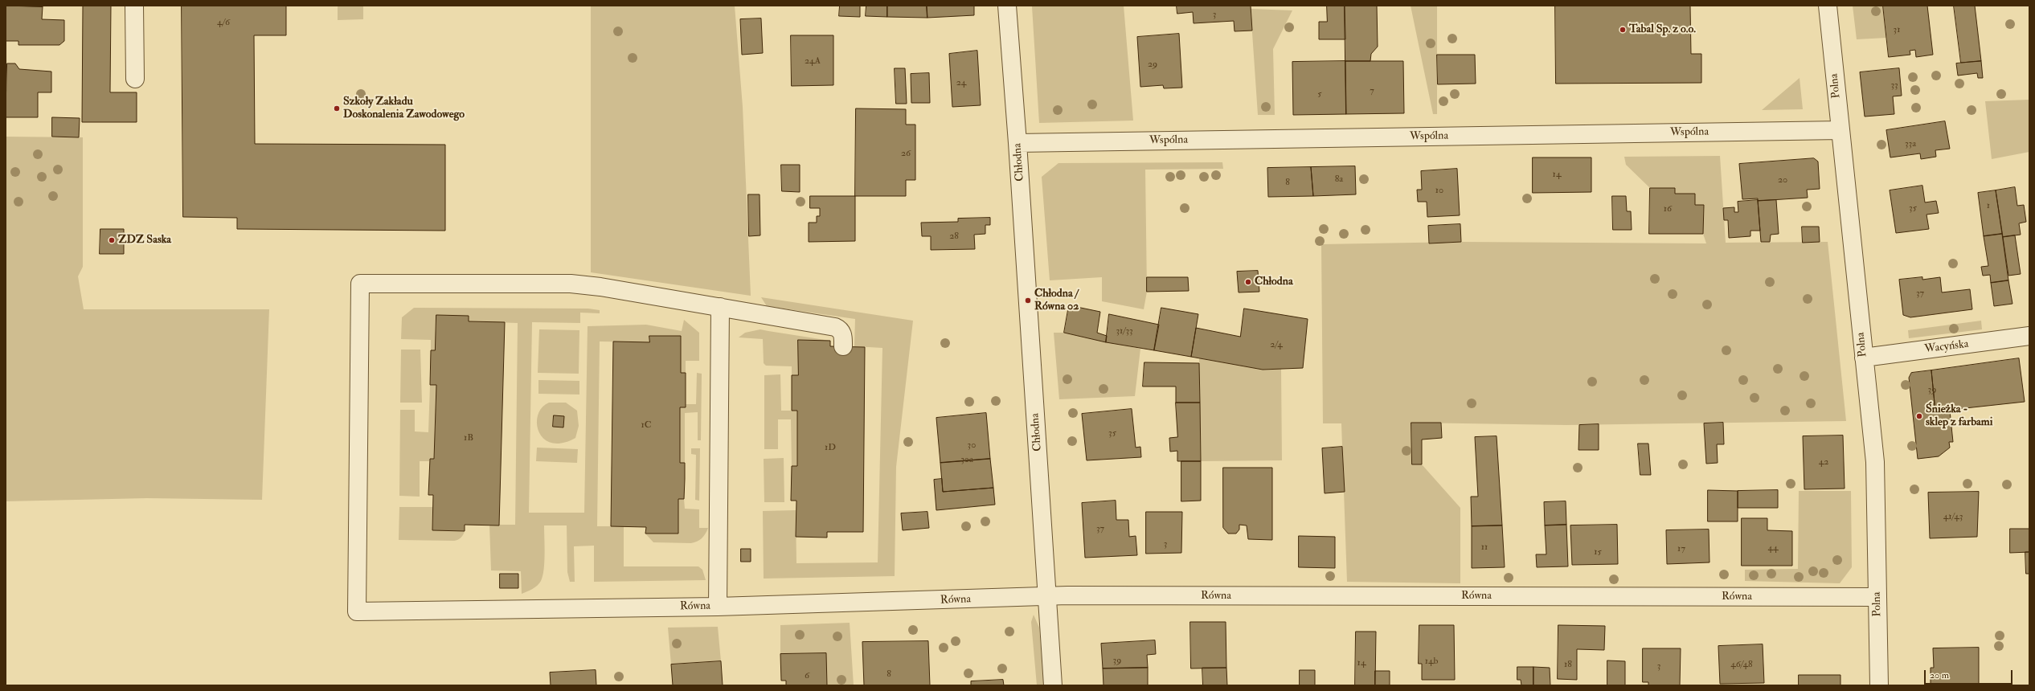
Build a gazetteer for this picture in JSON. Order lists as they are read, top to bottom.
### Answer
{
  "streets": {
    "street": [
      "Polna",
      "Wspólna",
      "Chłodna",
      "Wacyńska",
      "Równa"
    ]
  },
  "crossings": [
    ["Polna", "Wspólna"],
    ["Polna", "Wacyńska"],
    ["Polna", "Równa"],
    ["Wspólna", "Chłodna"],
    ["Chłodna", "Równa"]
  ],
  "places": [
    "Tabal Sp. z o.o.",
    "Szkoły Zakładu Doskonalenia Zawodowego",
    "ZDZ Saska",
    "Chłodna",
    "Chłodna / Równa 02",
    "Śnieżka - sklep z farbami"
  ],
  "house_numbers": [
    "3",
    "4/6",
    "31",
    "24A",
    "29",
    "24",
    "33",
    "7",
    "5",
    "33a",
    "26",
    "14",
    "8a",
    "20",
    "8",
    "10",
    "1",
    "35",
    "16",
    "28",
    "37",
    "31/33",
    "2/4",
    "39",
    "1C",
    "35",
    "1B",
    "30",
    "1D",
    "30a",
    "42",
    "41/43",
    "37",
    "3",
    "11",
    "44",
    "17",
    "15",
    "39",
    "14b",
    "14",
    "18",
    "46/48",
    "3",
    "8",
    "6"
  ],
  "scale_bar": "20 m"
}
